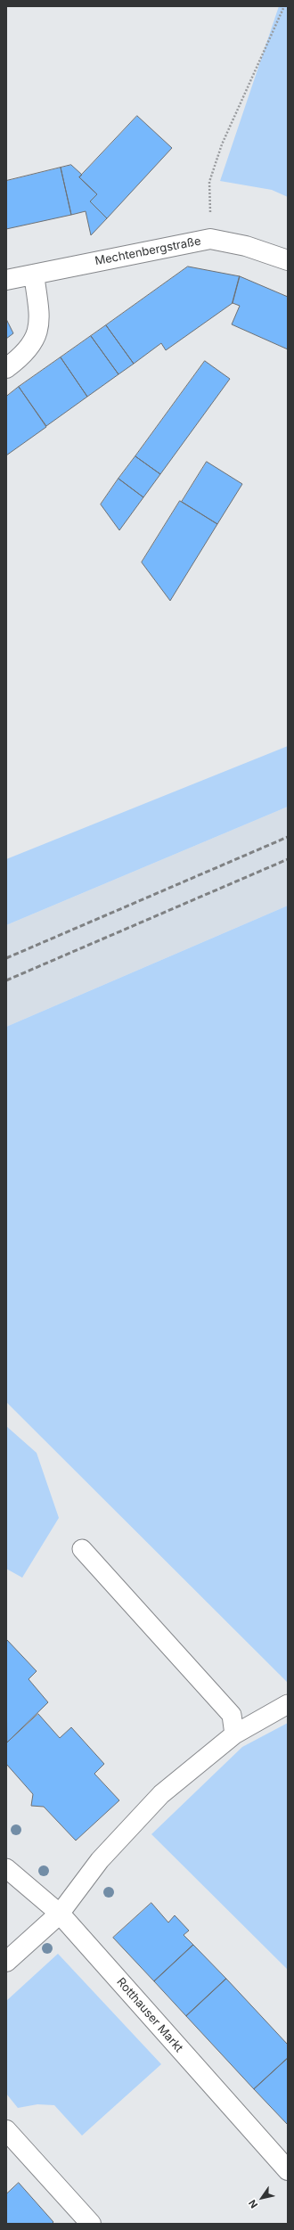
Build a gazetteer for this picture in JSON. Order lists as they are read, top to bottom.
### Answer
{
  "streets": {
    "street": ["Mechtenbergstraße", "Rotthauser Markt"]
  },
  "north": "bottom left"
}
